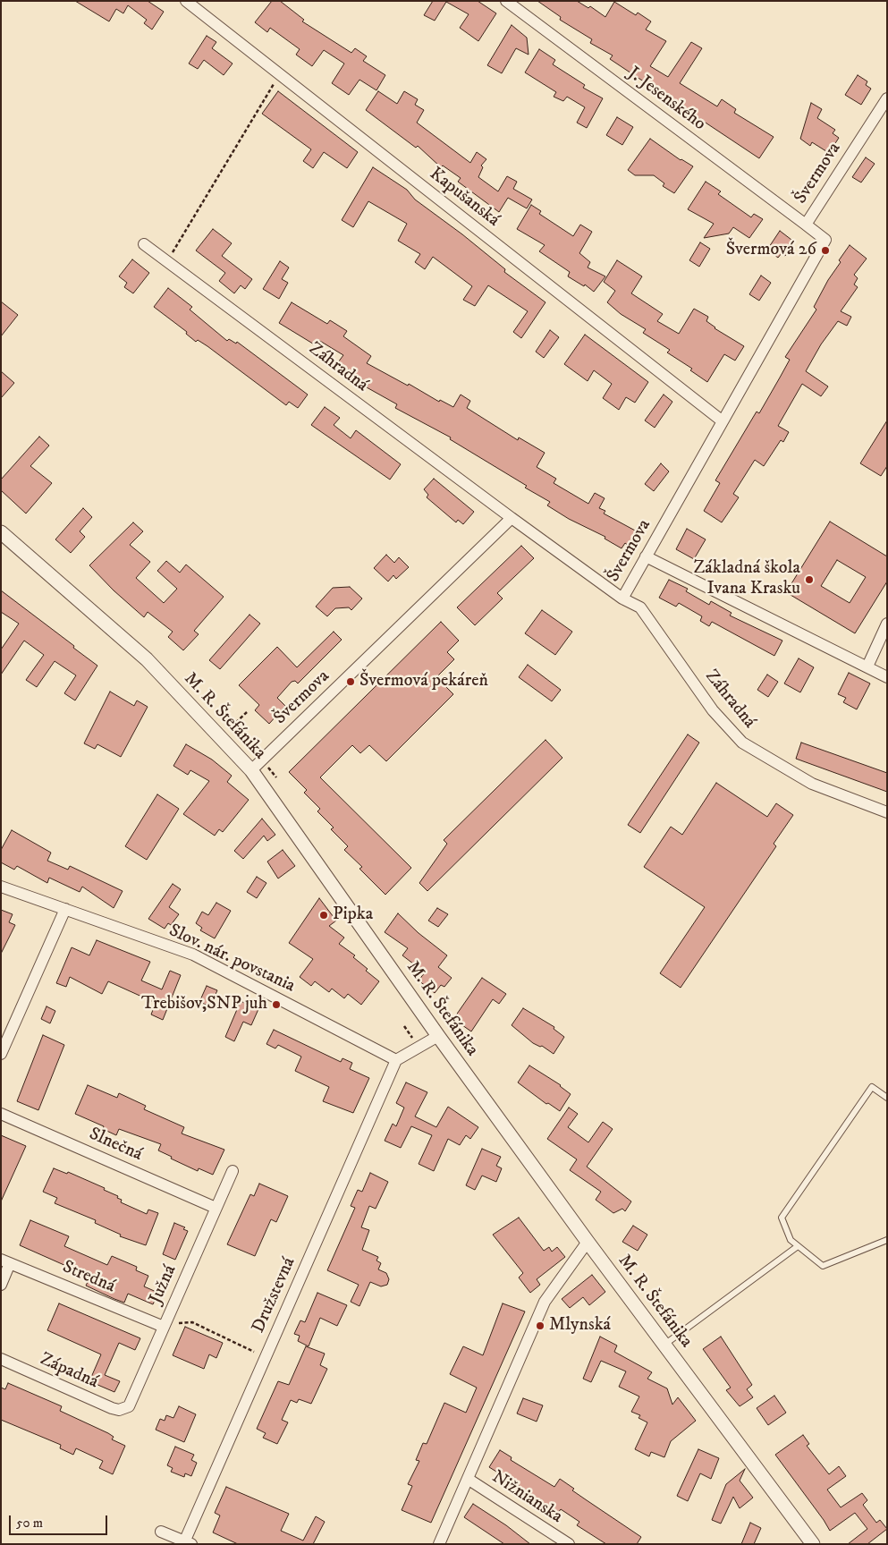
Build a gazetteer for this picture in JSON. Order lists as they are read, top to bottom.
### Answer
{
  "streets": {
    "street": [
      "J. Jesenského",
      "Švermova",
      "Kapušanská",
      "Záhradná",
      "M. R. Štefánika",
      "Slov. nár. povstania",
      "Slnečná",
      "Stredná",
      "Južná",
      "Družstevná",
      "Západná",
      "Nižnianska"
    ]
  },
  "crossings": [
    ["J. Jesenského", "Švermova"],
    ["Švermova", "Kapušanská"],
    ["Švermova", "Záhradná"],
    ["Švermova", "M. R. Štefánika"],
    ["Slov. nár. povstania", "Družstevná"],
    ["Slnečná", "Južná"],
    ["Stredná", "Južná"],
    ["Južná", "Západná"]
  ],
  "places": [
    "Švermová 26",
    "Základná škola Ivana Krasku",
    "Švermová pekáreň",
    "Pipka",
    "Trebišov,SNP juh",
    "Mlynská"
  ],
  "scale_bar": "50 m"
}
